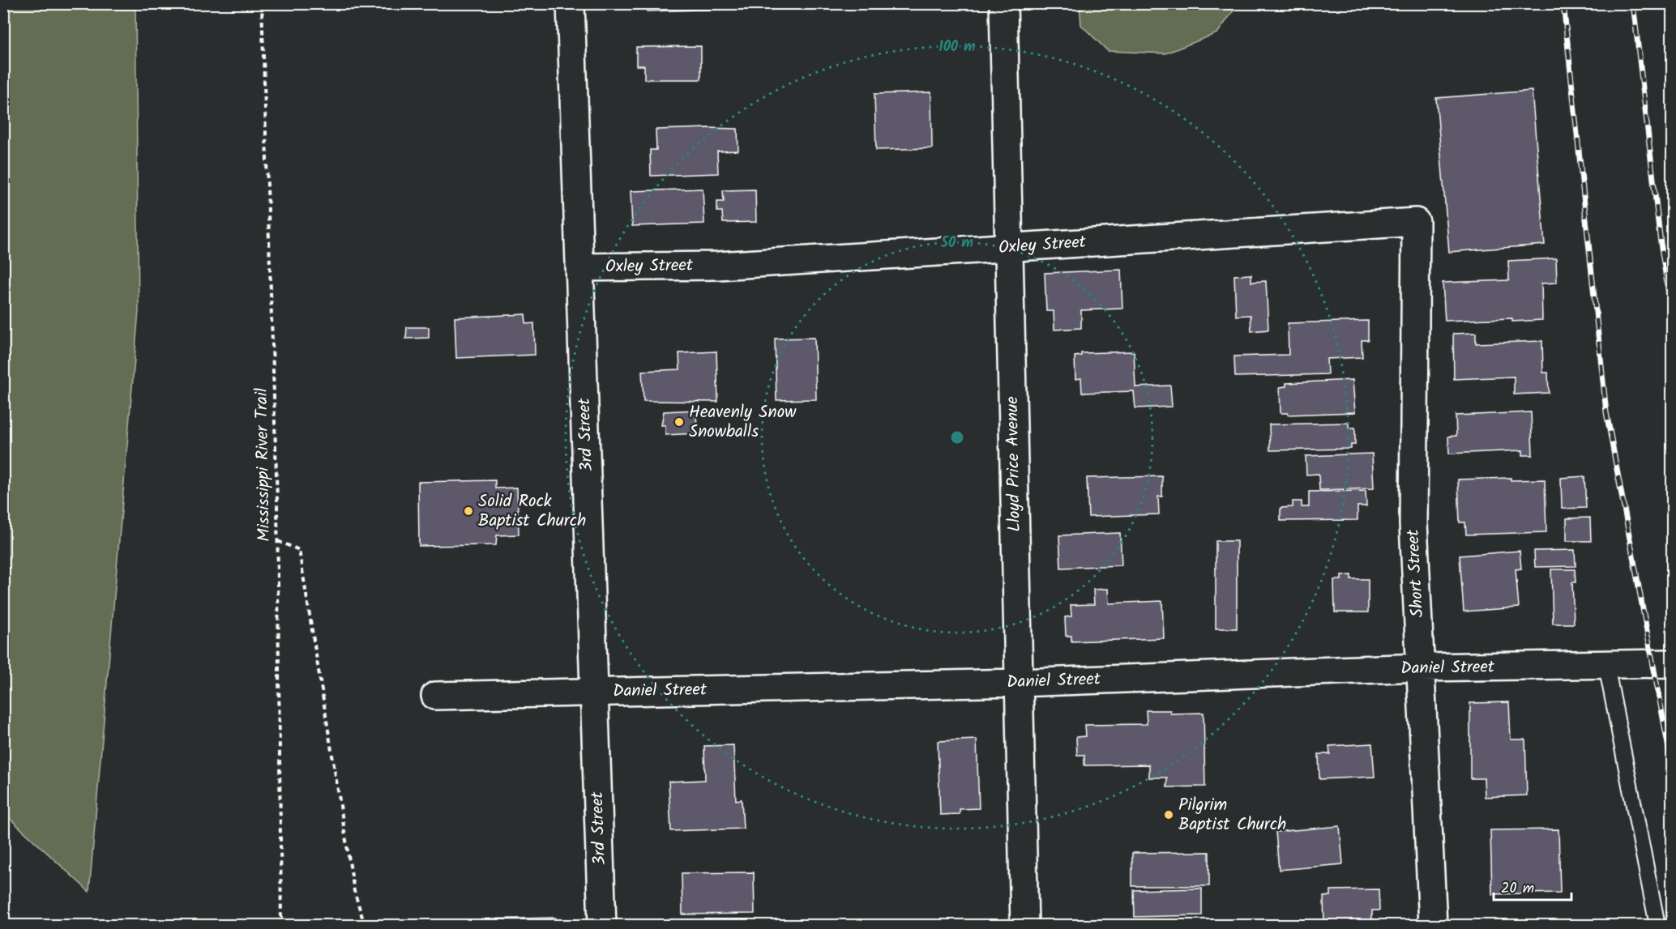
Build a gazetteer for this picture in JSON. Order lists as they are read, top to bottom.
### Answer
{
  "streets": {
    "street": [
      "Oxley Street",
      "3rd Street",
      "Lloyd Price Avenue",
      "Short Street",
      "Daniel Street"
    ],
    "path": ["Mississippi River Trail"]
  },
  "crossings": [
    ["Oxley Street", "3rd Street"],
    ["Oxley Street", "Lloyd Price Avenue"],
    ["Oxley Street", "Short Street"],
    ["3rd Street", "Daniel Street"],
    ["Lloyd Price Avenue", "Daniel Street"],
    ["Short Street", "Daniel Street"]
  ],
  "places": ["Heavenly Snow Snowballs", "Solid Rock Baptist Church", "Pilgrim Baptist Church"],
  "scale_bar": "20 m",
  "rings": ["100 m", "50 m"]
}
